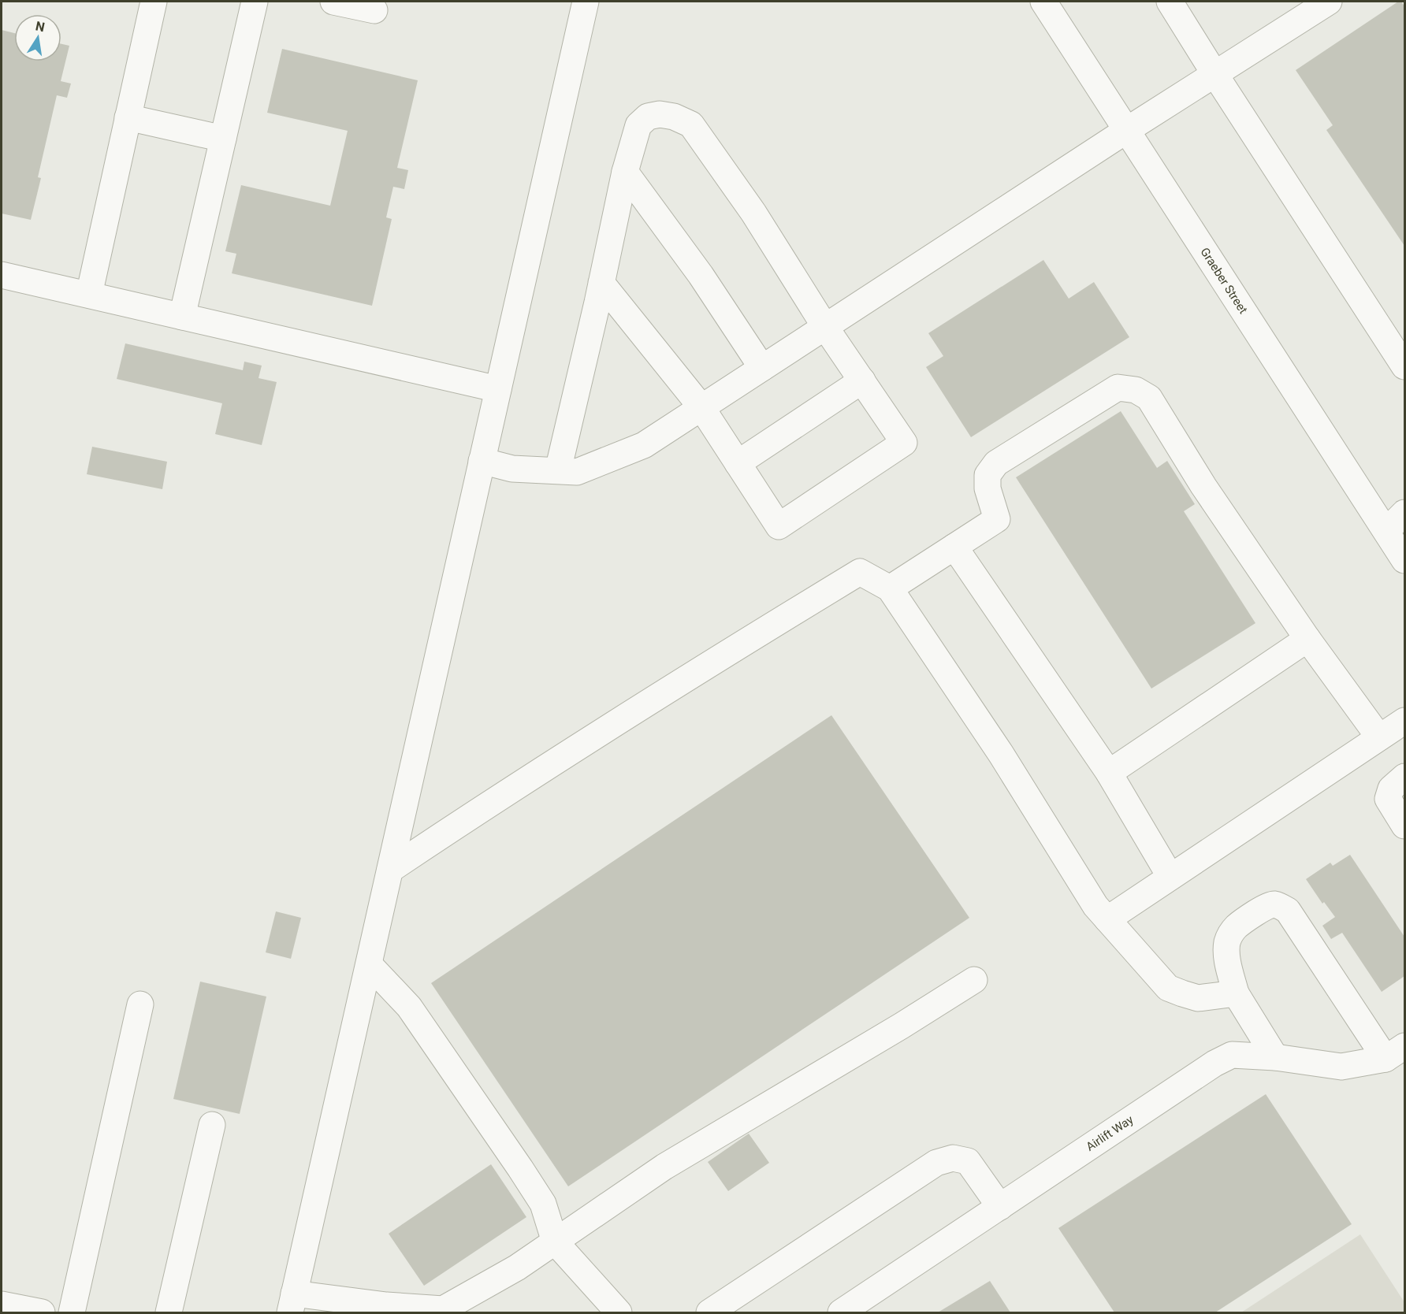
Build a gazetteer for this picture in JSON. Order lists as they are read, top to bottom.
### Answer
{
  "streets": {
    "street": ["Graeber Street", "Airlift Way"]
  },
  "north": "top"
}
